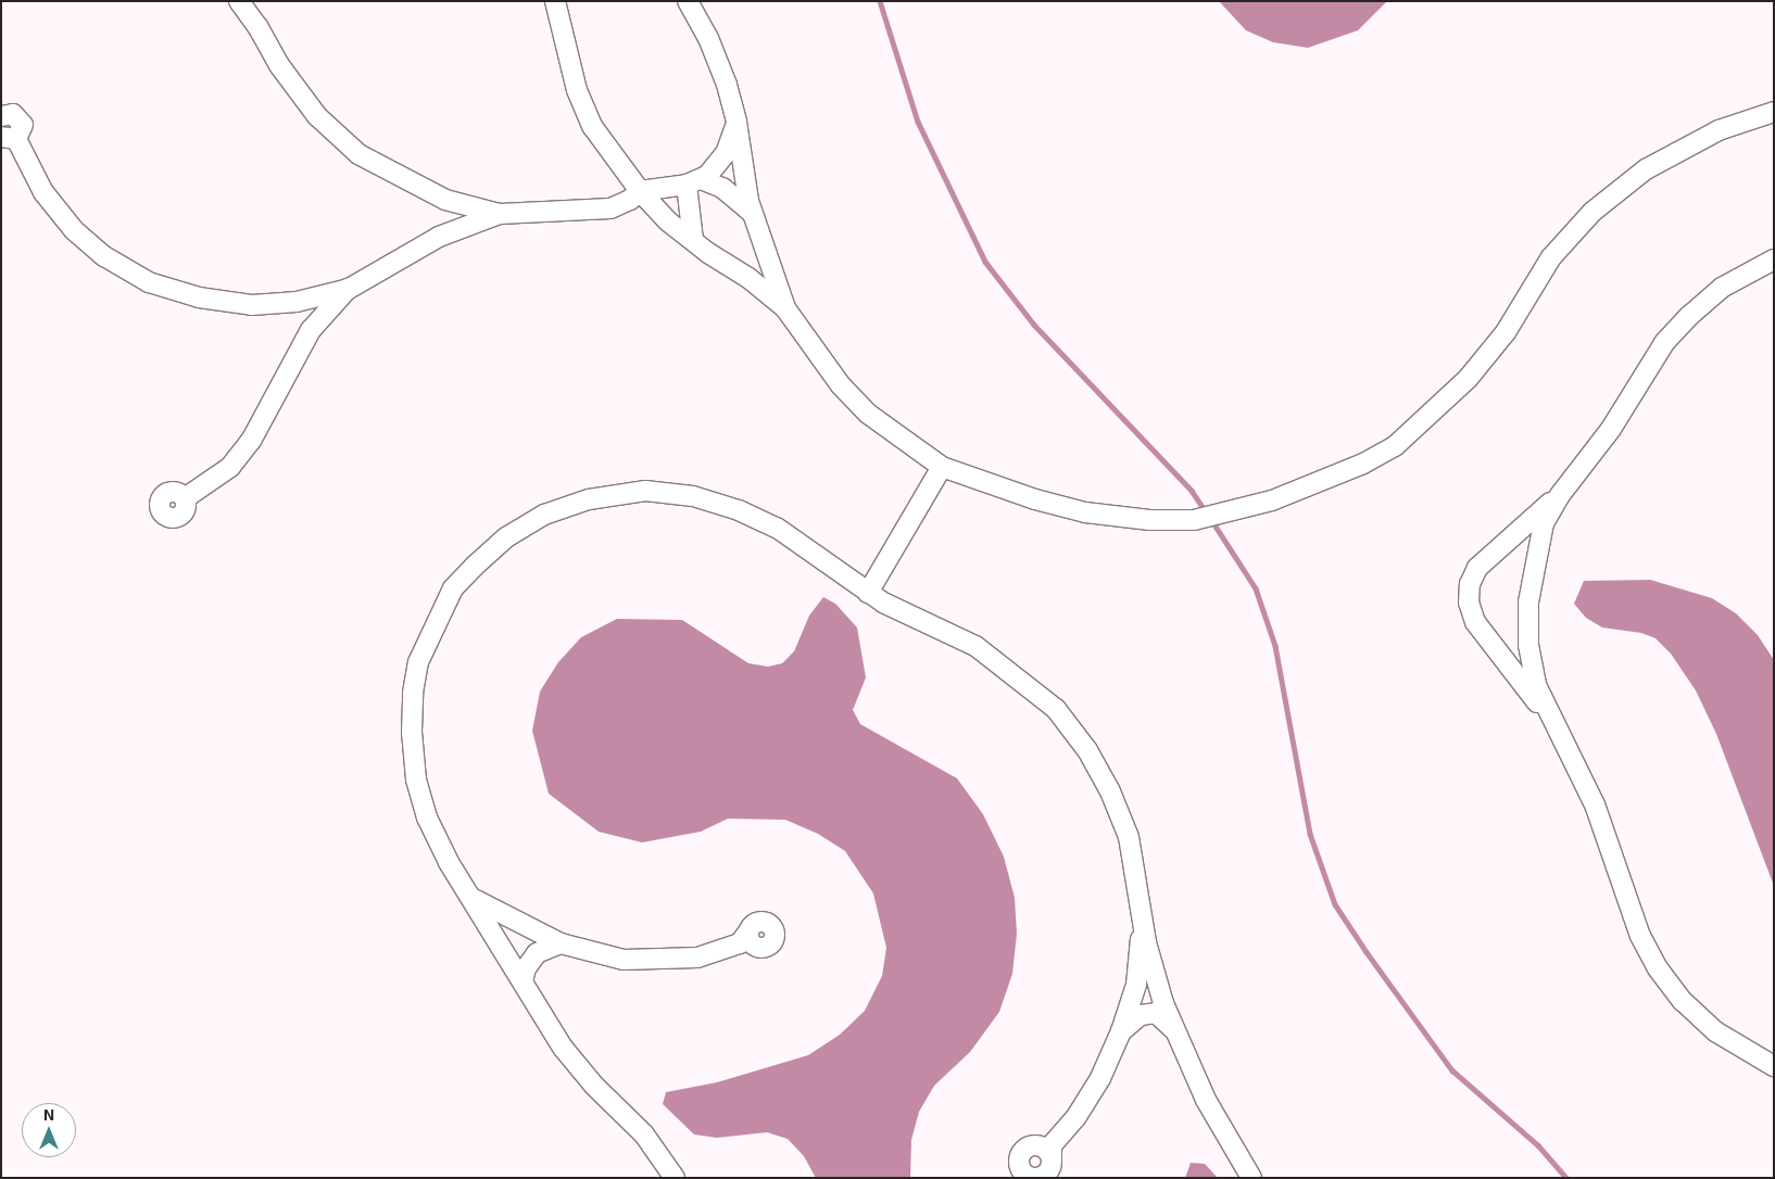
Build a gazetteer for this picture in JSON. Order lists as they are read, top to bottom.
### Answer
{
  "north": "top"
}
